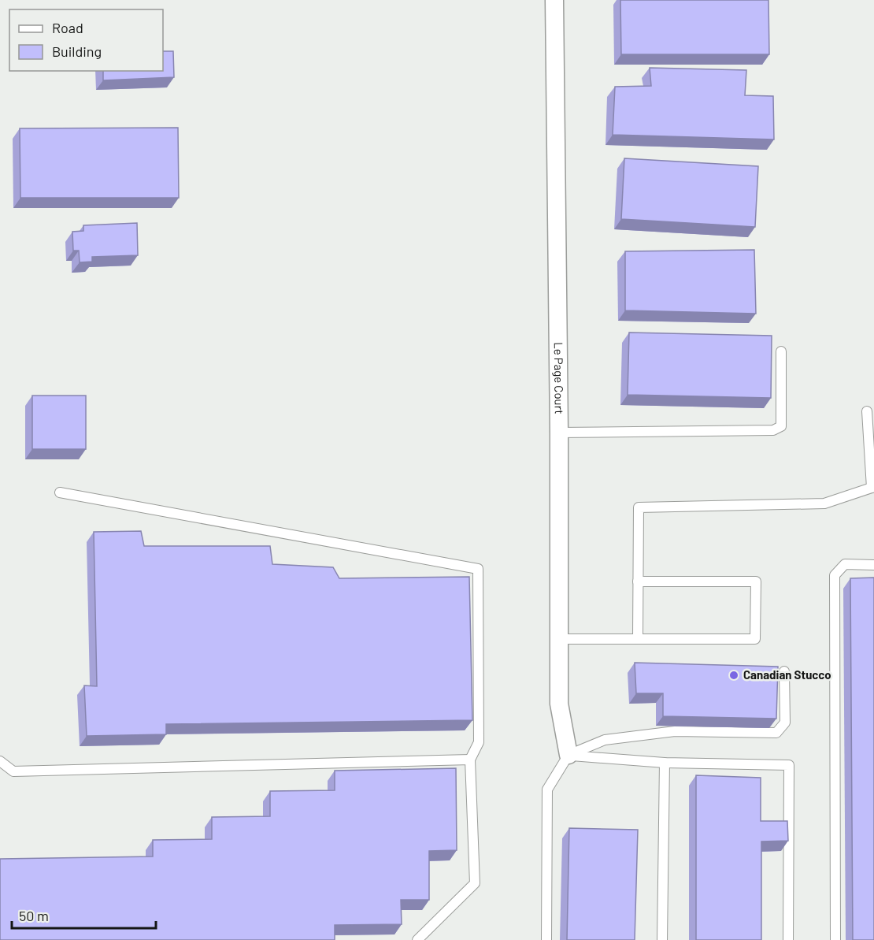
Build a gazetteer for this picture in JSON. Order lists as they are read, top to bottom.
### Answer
{
  "streets": {
    "street": ["Le Page Court"]
  },
  "places": ["Canadian Stucco"],
  "legend": ["Road", "Building"],
  "scale_bar": "50 m"
}
